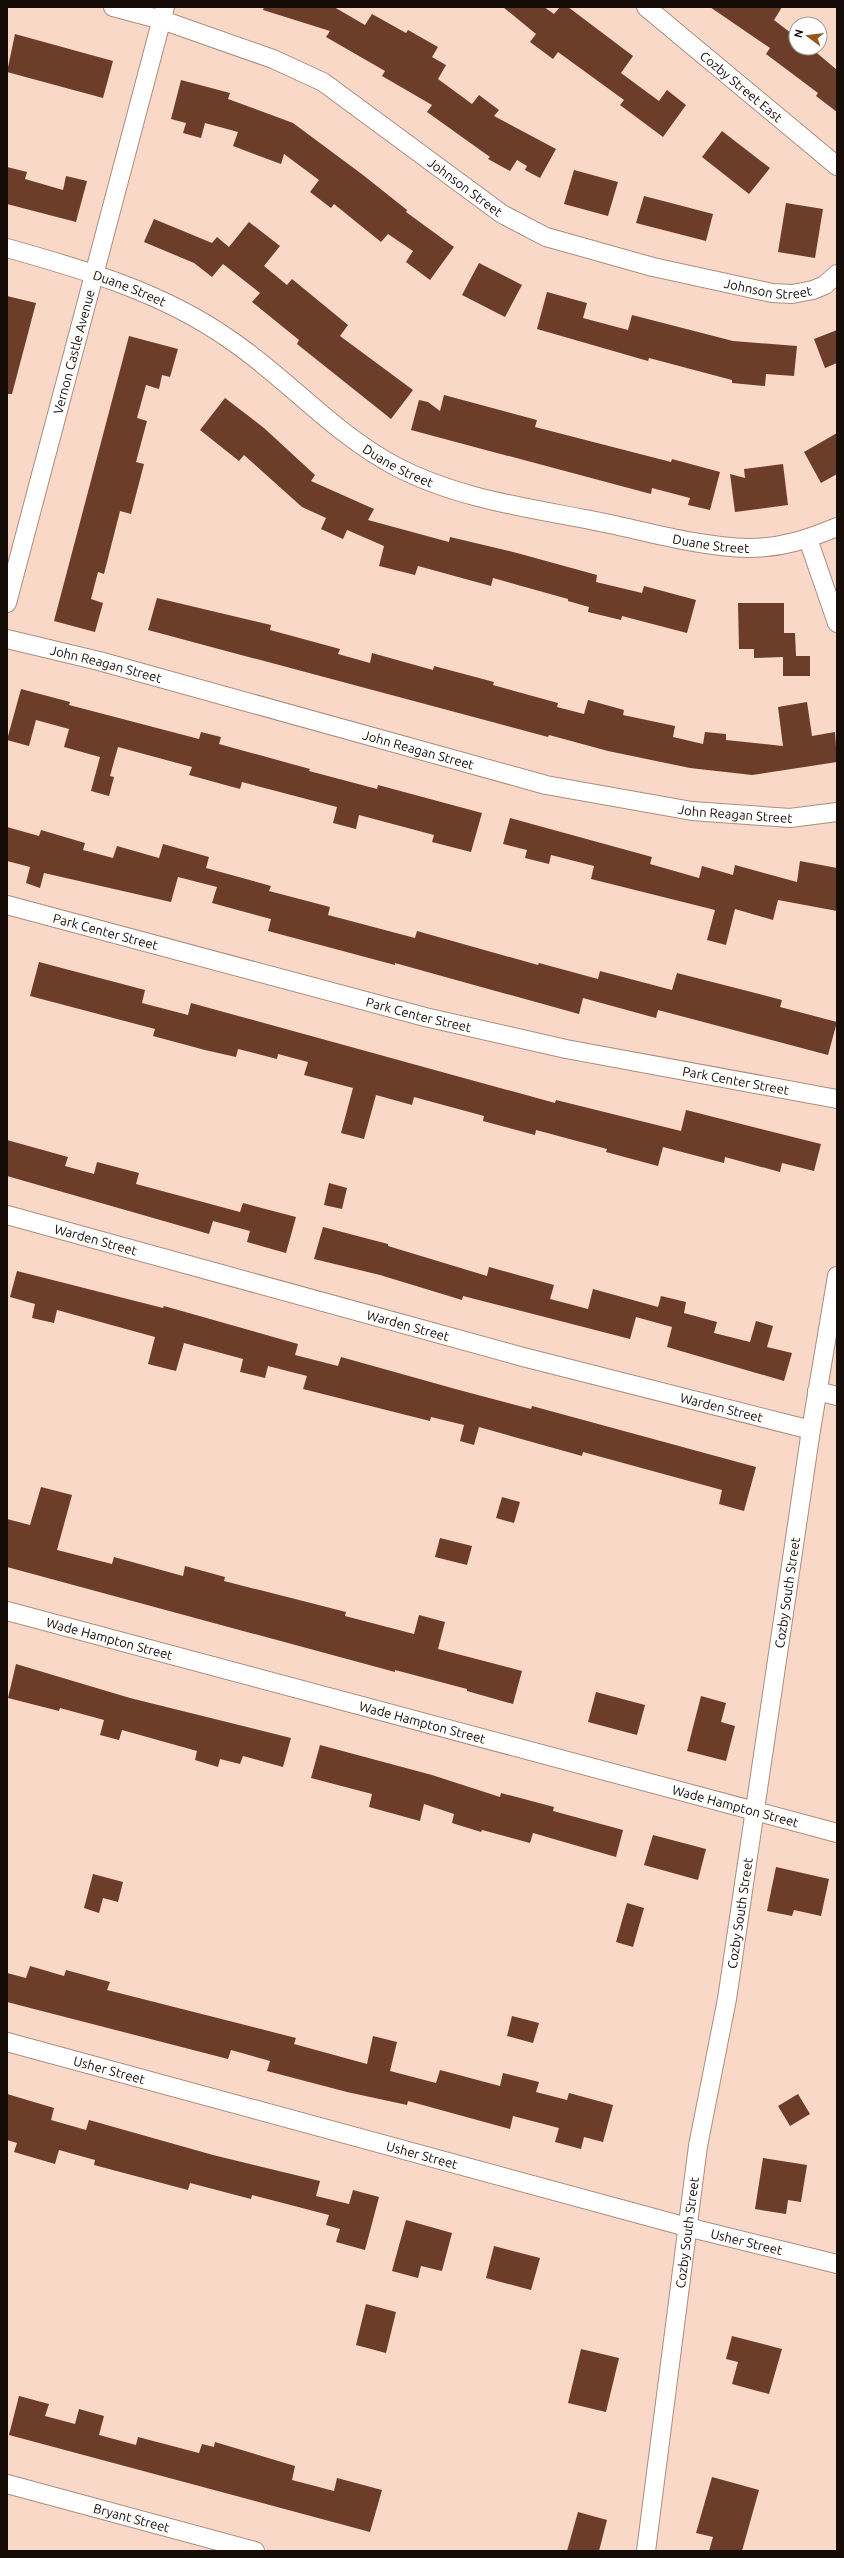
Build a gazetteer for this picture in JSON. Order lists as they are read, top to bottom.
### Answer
{
  "streets": {
    "street": [
      "Cozby Street East",
      "Johnson Street",
      "Duane Street",
      "Vernon Castle Avenue",
      "John Reagan Street",
      "Park Center Street",
      "Warden Street",
      "Cozby South Street",
      "Wade Hampton Street",
      "Usher Street",
      "Bryant Street"
    ]
  },
  "crossings": [
    ["Johnson Street", "Vernon Castle Avenue"],
    ["Duane Street", "Vernon Castle Avenue"],
    ["Warden Street", "Cozby South Street"],
    ["Cozby South Street", "Wade Hampton Street"],
    ["Cozby South Street", "Usher Street"]
  ],
  "north": "left"
}
